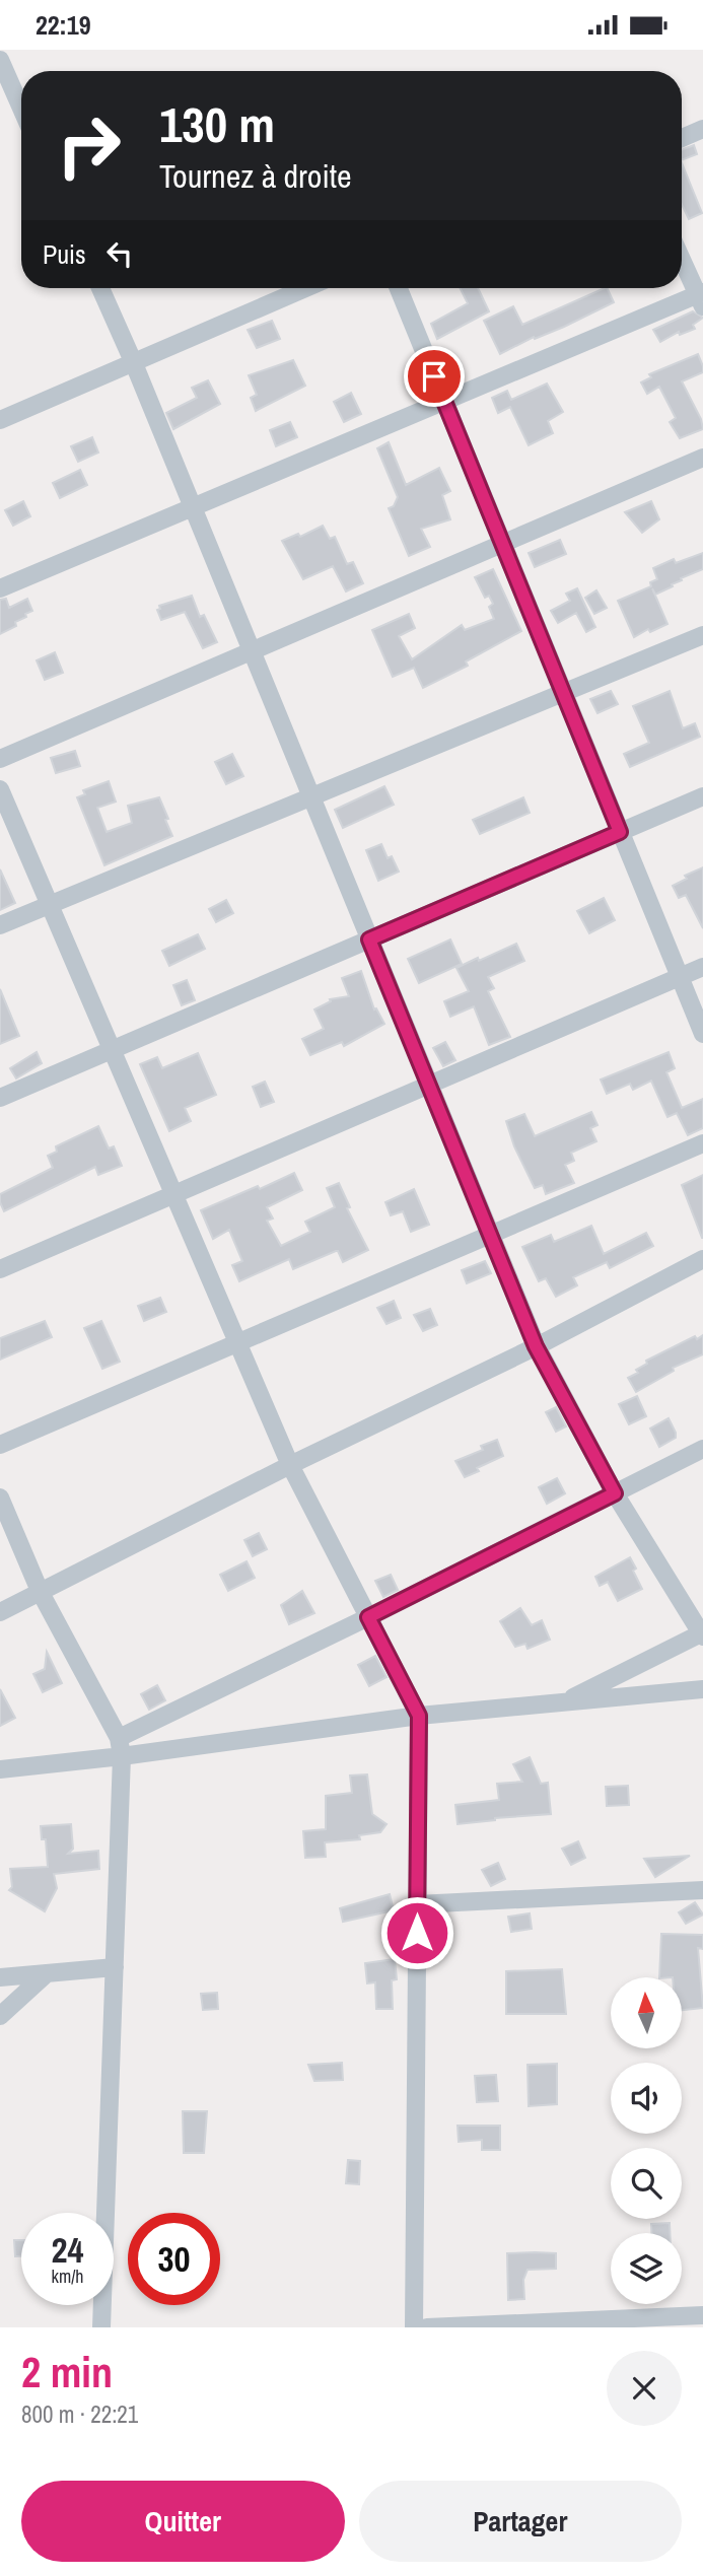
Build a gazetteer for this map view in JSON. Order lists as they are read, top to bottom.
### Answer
{
  "north": "top",
  "page": {
    "status": "22:19",
    "turn": ["130 m", "Tournez à droite"],
    "then": "Puis",
    "speed": "24 km/h",
    "limit": "30",
    "heading": ["2 min", "800 m · 22:21"],
    "buttons": ["Quitter", "Partager"]
  }
}
